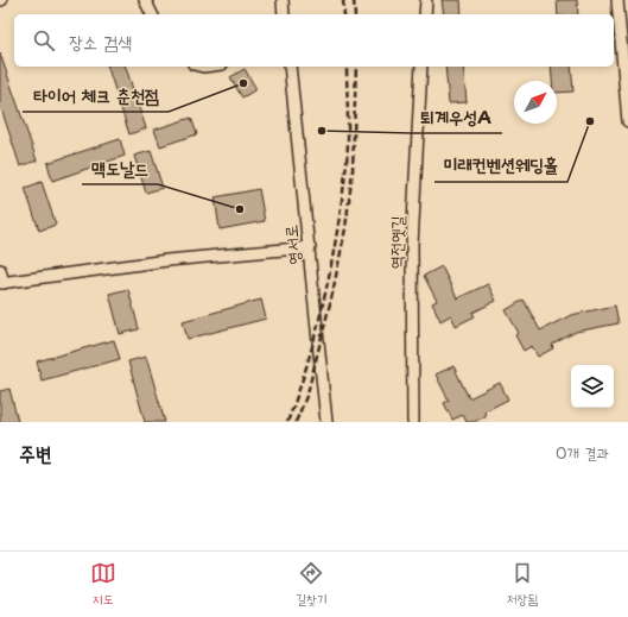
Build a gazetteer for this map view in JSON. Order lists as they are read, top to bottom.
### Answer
{
  "streets": {
    "street": ["역전옛길", "영서로"]
  },
  "places": [
    "타이어 체크 춘천점",
    "미래컨벤션웨딩홀",
    "퇴계우성A",
    "맥도날드"
  ],
  "north": "top right",
  "page": {
    "search": "장소 검색",
    "heading": ["주변", "0개 결과"],
    "nav": ["지도", "길찾기", "저장됨"]
  }
}
